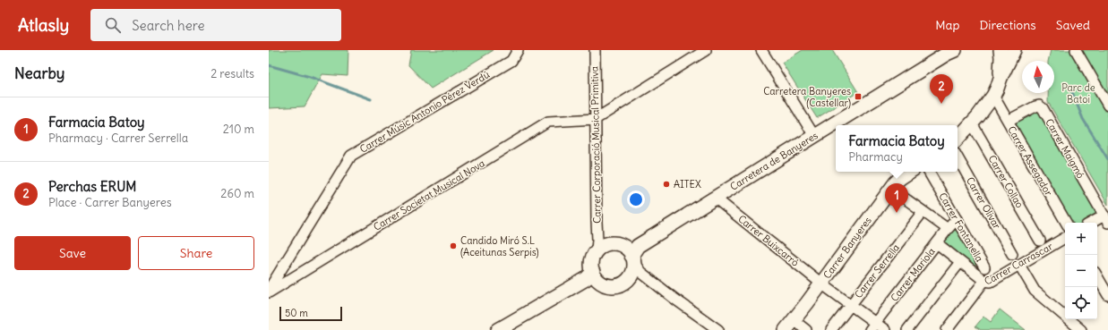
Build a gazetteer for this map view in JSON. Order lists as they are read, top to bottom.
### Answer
{
  "streets": {
    "main road": ["Carretera de Banyeres", "Carrer Banyeres"],
    "street": [
      "Carrer Músic Antonio Pérez Verdú",
      "Carrer Corporació Musical Primitiva",
      "Carrer Maigmó",
      "Carrer Assegador",
      "Carrer Collao",
      "Carrer Societat Musical Nova",
      "Carrer Olivar",
      "Carrer Fontanella",
      "Carrer Buixcarró",
      "Carrer Carrascar",
      "Carrer Serrella",
      "Carrer Mariola"
    ]
  },
  "crossings": [
    ["Carrer Músic Antonio Pérez Verdú", "Carrer Societat Musical Nova"],
    ["Carrer Corporació Musical Primitiva", "Carretera de Banyeres"],
    ["Carrer Corporació Musical Primitiva", "Carrer Societat Musical Nova"],
    ["Carrer Maigmó", "Carrer Assegador"],
    ["Carretera de Banyeres", "Carrer Buixcarró"],
    ["Carrer Fontanella", "Carrer Carrascar"],
    ["Carrer Fontanella", "Carrer Mariola"],
    ["Carrer Buixcarró", "Carrer Banyeres"],
    ["Carrer Buixcarró", "Carrer Serrella"],
    ["Carrer Buixcarró", "Carrer Mariola"]
  ],
  "parks": ["Parc de Batoi"],
  "places": {
    "transit": ["Carretera Banyeres (Castellar)"],
    "other": ["AITEX", "Candido Miró S.L (Aceitunas Serpis)"]
  },
  "scale_bar": "50 m",
  "north": "top",
  "page": {
    "header": "Atlasly",
    "search": "Search here",
    "nav": ["Map", "Directions", "Saved"],
    "heading": ["Nearby", "2 results"],
    "pins": ["2", "1"],
    "list": [
      {
        "mark": "1",
        "name": "Farmacia Batoy",
        "note": "Pharmacy · Carrer Serrella",
        "value": "210 m"
      },
      {
        "mark": "2",
        "name": "Perchas ERUM",
        "note": "Place · Carrer Banyeres",
        "value": "260 m"
      }
    ],
    "popup": ["Farmacia Batoy", "Pharmacy"],
    "map_buttons": ["+", "−"],
    "buttons": ["Save", "Share"],
    "scale": "50 m"
  }
}
